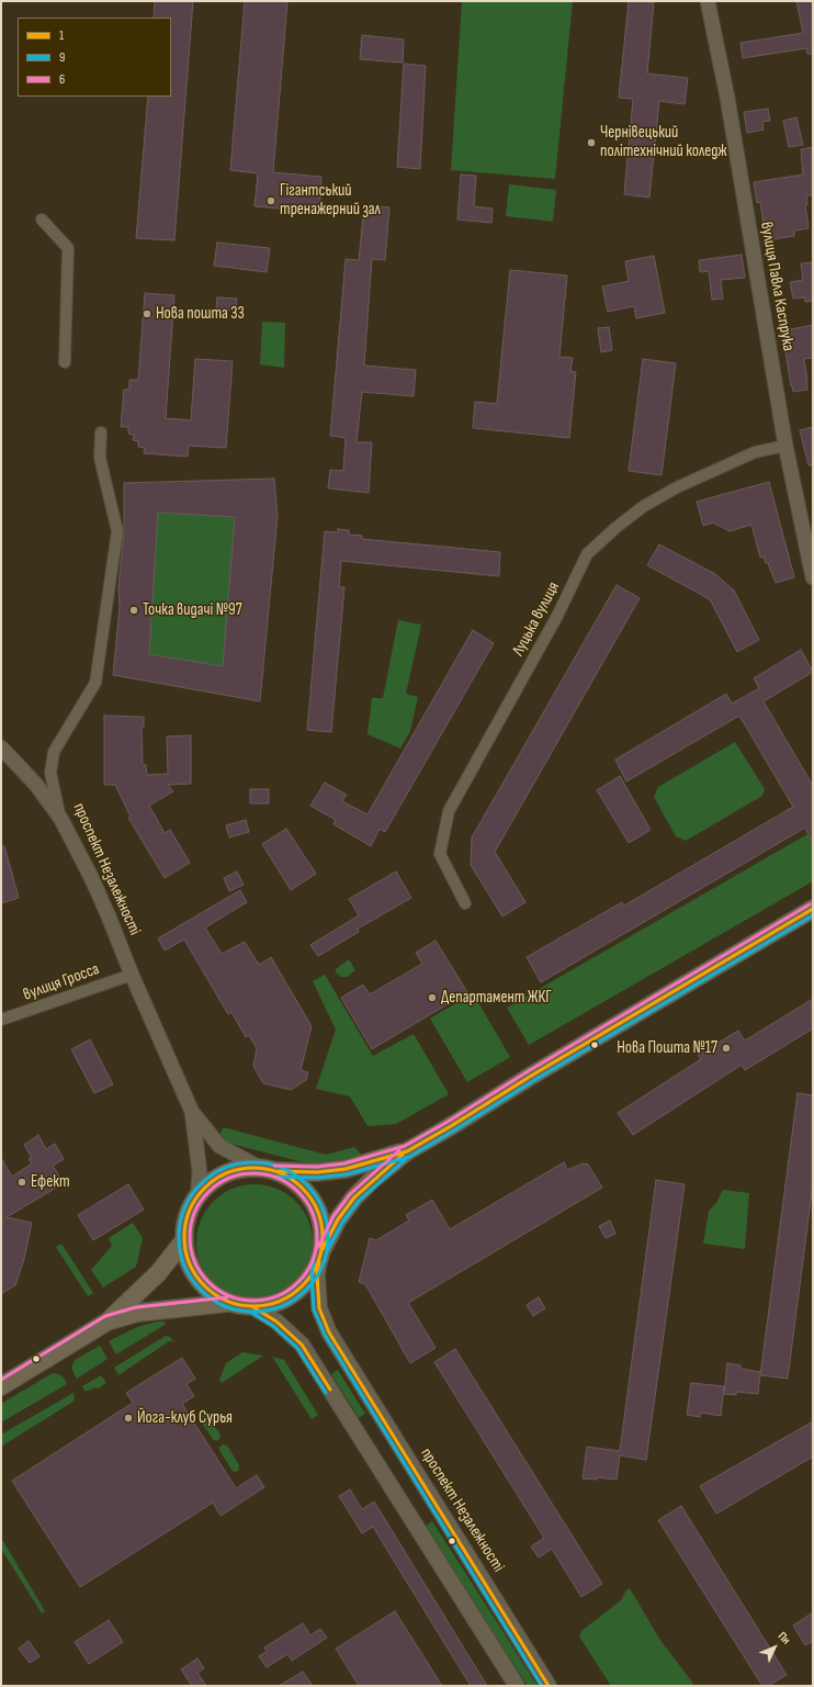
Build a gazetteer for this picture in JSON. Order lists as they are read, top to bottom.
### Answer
{
  "streets": {
    "main road": ["проспект Незалежності"],
    "street": ["вулиця Павла Каспрука", "Луцька вулиця", "вулиця Гросса"]
  },
  "crossings": [
    ["вулиця Павла Каспрука", "Луцька вулиця"],
    ["проспект Незалежності", "вулиця Гросса"]
  ],
  "places": [
    "Чернівецький політехнічний коледж",
    "Гігантський тренажерний зал",
    "Нова пошта 33",
    "Точка видачі №97",
    "Департамент ЖКГ",
    "Нова Пошта №17",
    "Ефект",
    "Йога-клуб Сурья"
  ],
  "lines": ["transit line 6", "transit line 1", "transit line 9"],
  "legend": ["1", "9", "6"],
  "north": "top right"
}
